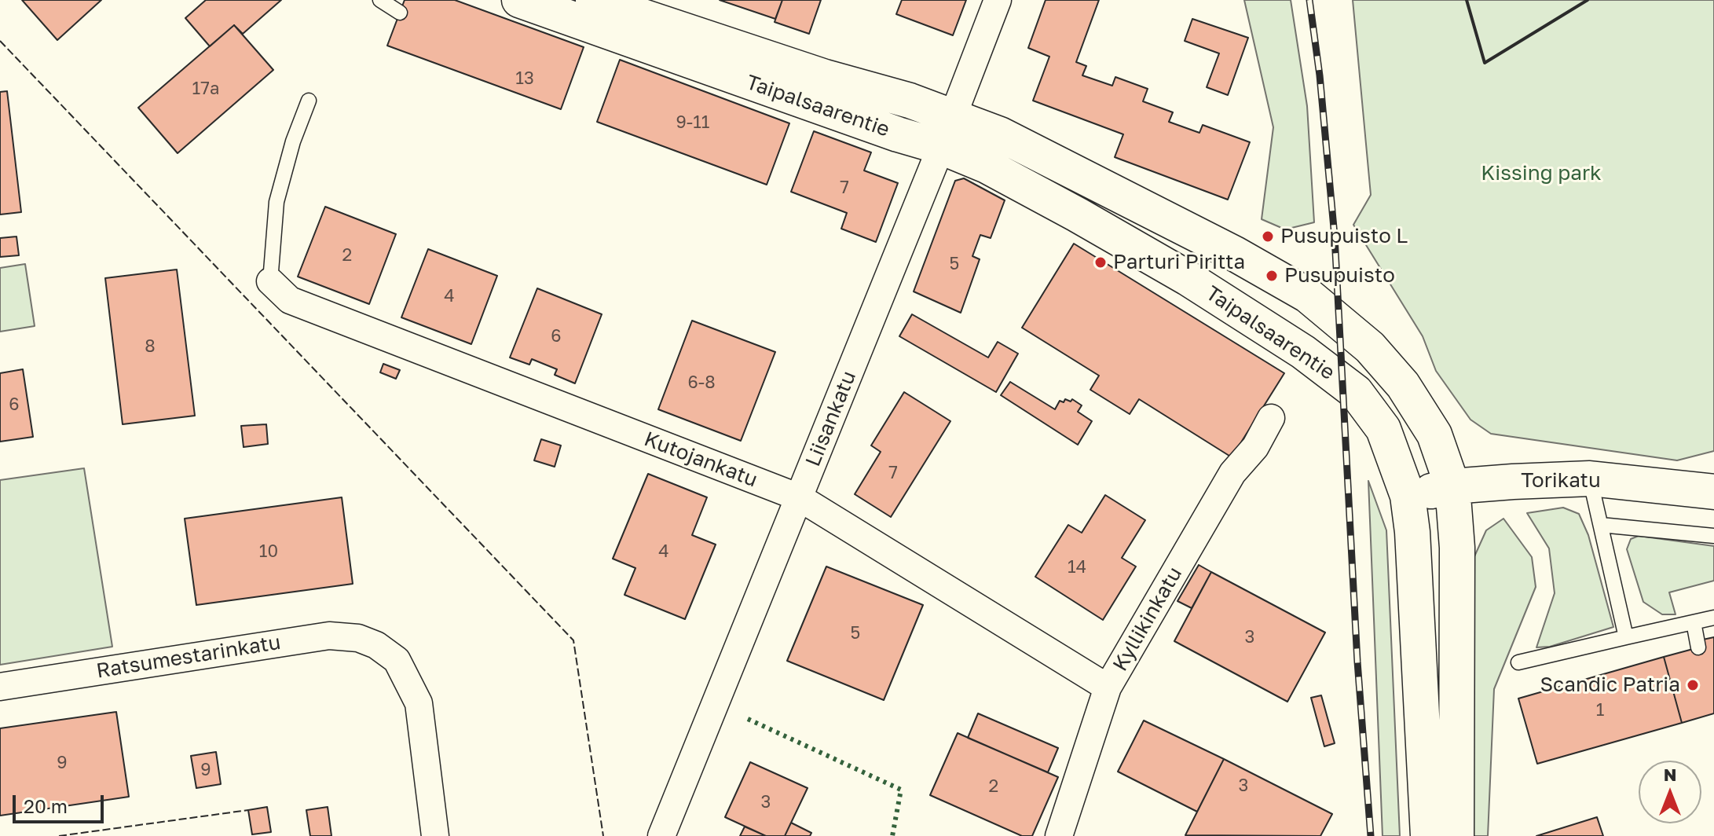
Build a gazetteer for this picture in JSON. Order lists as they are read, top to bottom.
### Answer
{
  "streets": {
    "main road": ["Taipalsaarentie", "Torikatu"],
    "street": [
      "Liisankatu",
      "Kutojankatu",
      "Kyllikinkatu",
      "Ratsumestarinkatu"
    ]
  },
  "crossings": [
    ["Taipalsaarentie", "Liisankatu"],
    ["Taipalsaarentie", "Torikatu"],
    ["Liisankatu", "Kutojankatu"],
    ["Kutojankatu", "Kyllikinkatu"]
  ],
  "parks": ["Kissing park"],
  "places": [
    "Pusupuisto L",
    "Parturi Piritta",
    "Pusupuisto",
    "Scandic Patria"
  ],
  "house_numbers": [
    "13",
    "17a",
    "9-11",
    "7",
    "2",
    "5",
    "4",
    "6",
    "8",
    "6-8",
    "6",
    "7",
    "10",
    "4",
    "14",
    "5",
    "3",
    "1",
    "9",
    "9",
    "3",
    "2",
    "3"
  ],
  "scale_bar": "20 m",
  "north": "top"
}
